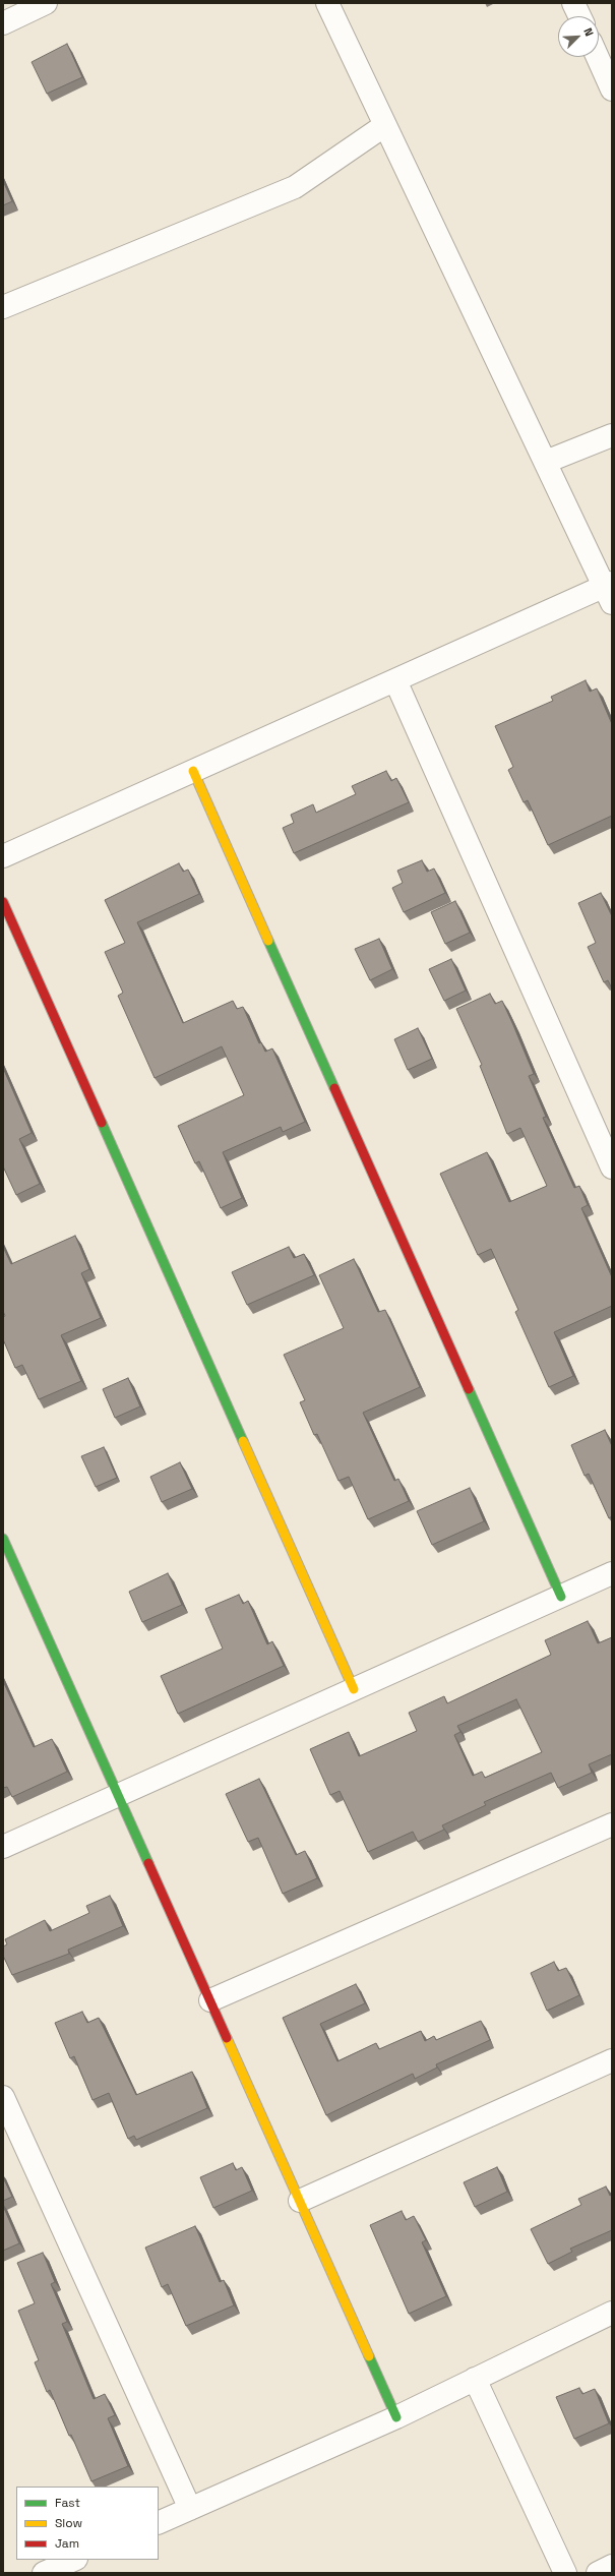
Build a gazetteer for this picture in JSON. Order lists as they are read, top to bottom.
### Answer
{
  "legend": ["Fast", "Slow", "Jam"],
  "north": "top right"
}
